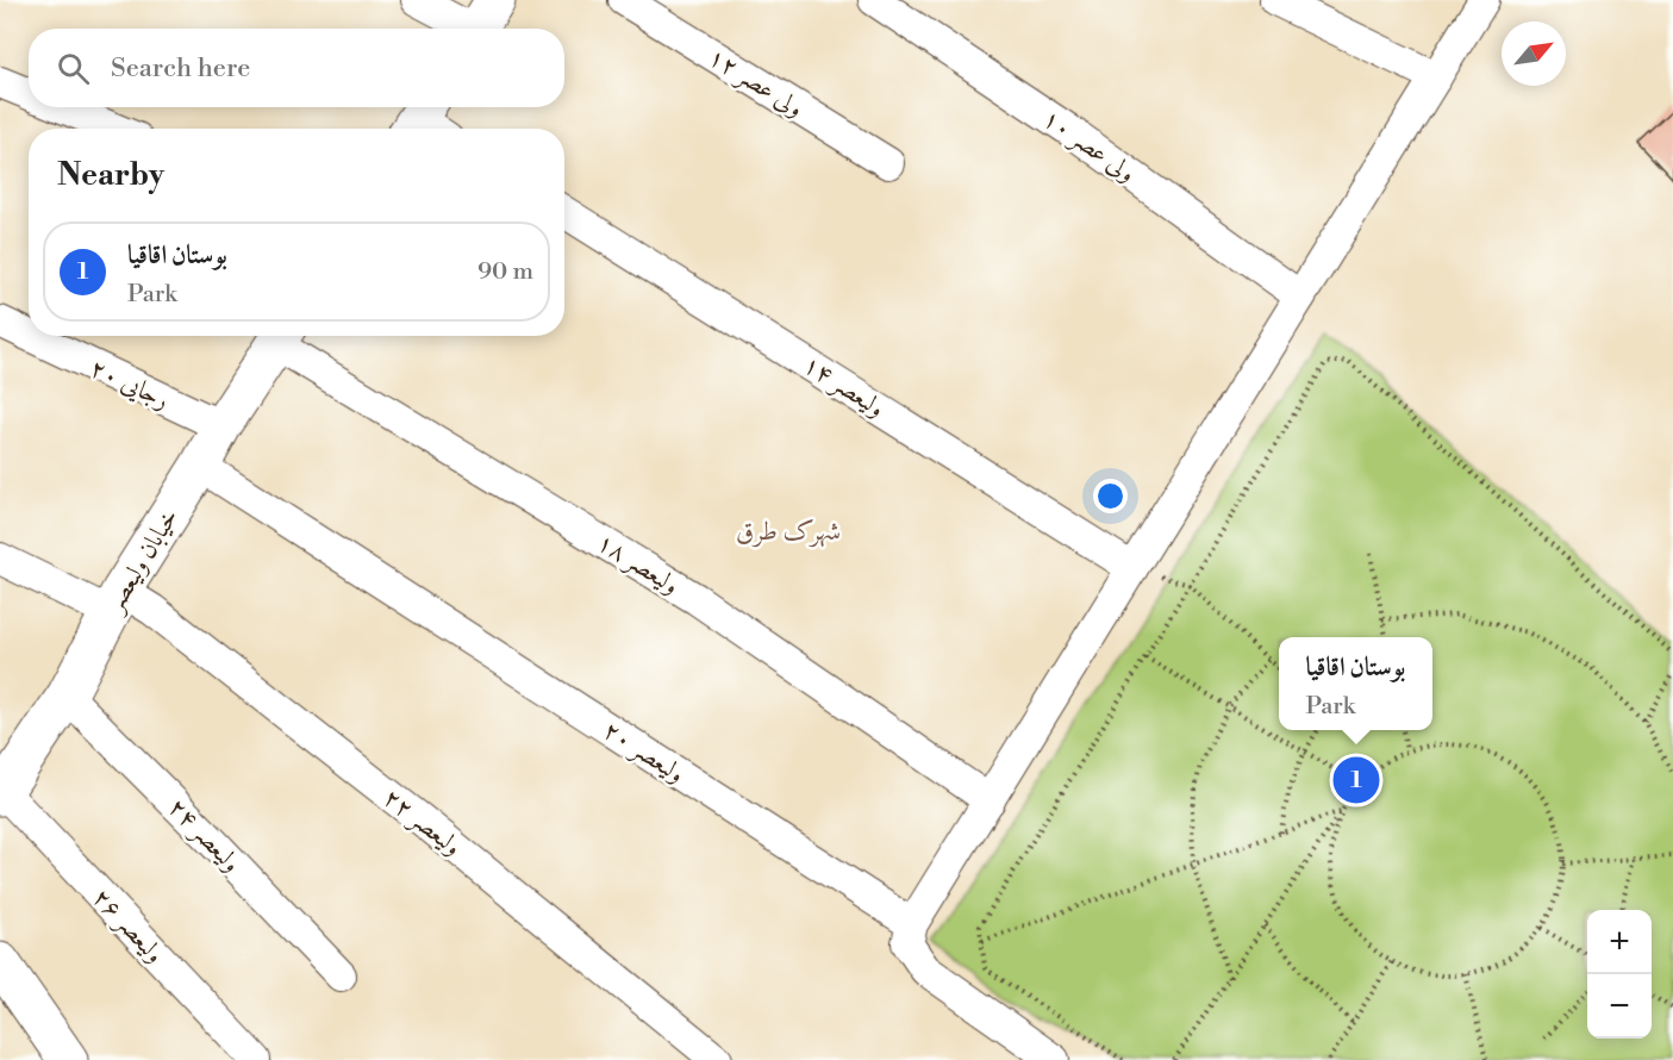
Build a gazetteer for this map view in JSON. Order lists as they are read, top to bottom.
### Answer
{
  "streets": {
    "street": [
      "ولی عصر ۱۲",
      "ولی عصر ۱۰",
      "رجایی ۲۰",
      "ولیعصر ۱۴",
      "خیابان ولیعصر",
      "ولیعصر ۱۸",
      "ولیعصر ۲۰",
      "ولیعصر ۲۲",
      "ولیعصر ۲۴",
      "ولیعصر ۲۶"
    ]
  },
  "crossings": [
    ["رجایی ۲۰", "خیابان ولیعصر"],
    ["خیابان ولیعصر", "ولیعصر ۱۸"],
    ["خیابان ولیعصر", "ولیعصر ۲۰"],
    ["خیابان ولیعصر", "ولیعصر ۲۲"],
    ["خیابان ولیعصر", "ولیعصر ۲۴"],
    ["خیابان ولیعصر", "ولیعصر ۲۶"]
  ],
  "districts": ["شهرک طرق"],
  "north": "top right",
  "page": {
    "search": "Search here",
    "heading": "Nearby",
    "list": [
      {
        "mark": "1",
        "name": "بوستان اقاقیا",
        "note": "Park",
        "value": "90 m"
      }
    ],
    "popup": ["بوستان اقاقیا", "Park"],
    "pins": "1",
    "map_buttons": ["+", "−"]
  }
}
